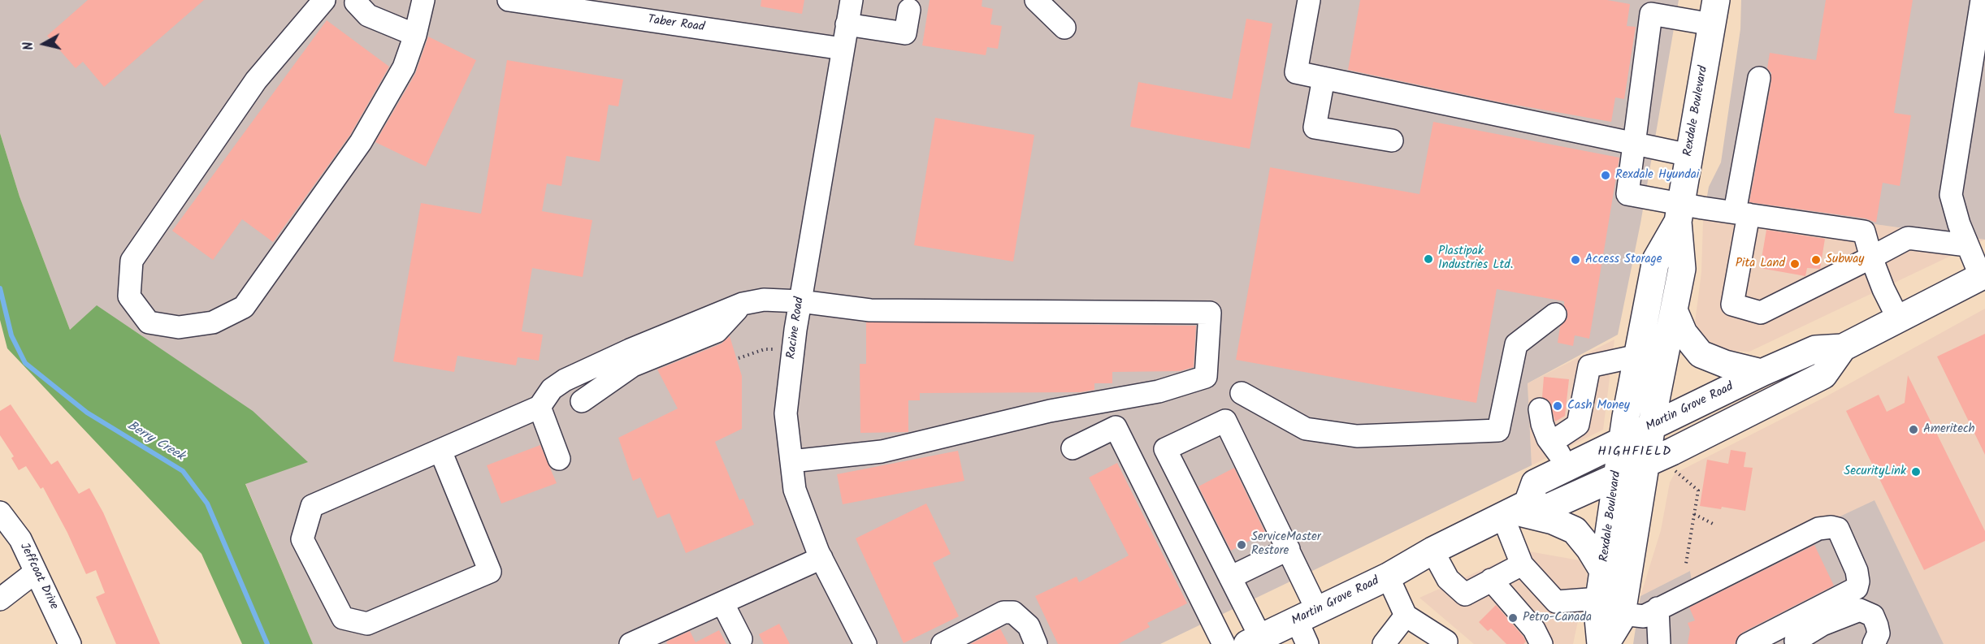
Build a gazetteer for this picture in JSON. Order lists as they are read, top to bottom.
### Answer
{
  "streets": {
    "main road": ["Rexdale Boulevard", "Martin Grove Road"],
    "street": ["Taber Road", "Racine Road", "Jeffcoat Drive"]
  },
  "crossings": [
    ["Taber Road", "Racine Road"],
    ["Rexdale Boulevard", "Martin Grove Road"]
  ],
  "districts": ["HIGHFIELD"],
  "water": ["Berry Creek"],
  "places": [
    "Rexdale Hyundai",
    "Plastipak Industries Ltd.",
    "Access Storage",
    "Subway",
    "Pita Land",
    "Cash Money",
    "Ameritech",
    "SecurityLink",
    "ServiceMaster Restore",
    "Petro-Canada"
  ],
  "north": "left"
}
